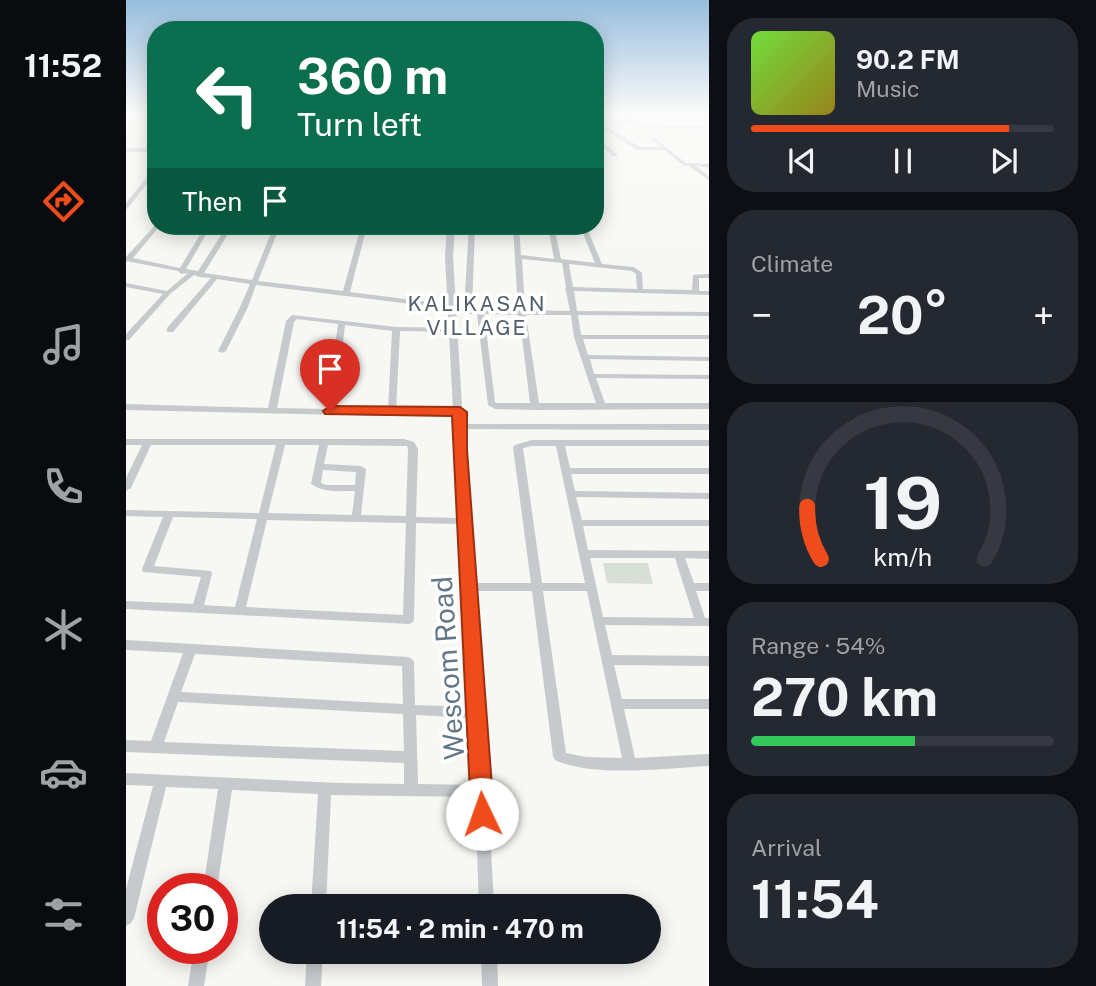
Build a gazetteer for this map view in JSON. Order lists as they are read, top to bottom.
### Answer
{
  "streets": {
    "street": ["Wescom Road"]
  },
  "districts": ["KALIKASAN VILLAGE"],
  "page": {
    "tabs": "11:52",
    "turn": ["360 m", "Turn left"],
    "song": ["90.2 FM", "Music"],
    "then": "Then",
    "tile": [
      "Climate",
      ["Range · 54%", "270 km"],
      ["Arrival", "11:54"]
    ],
    "heat": ["−", "20°", "+"],
    "limit": "30",
    "trip": "11:54 · 2 min · 470 m",
    "gauge": ["19", "km/h"]
  }
}
